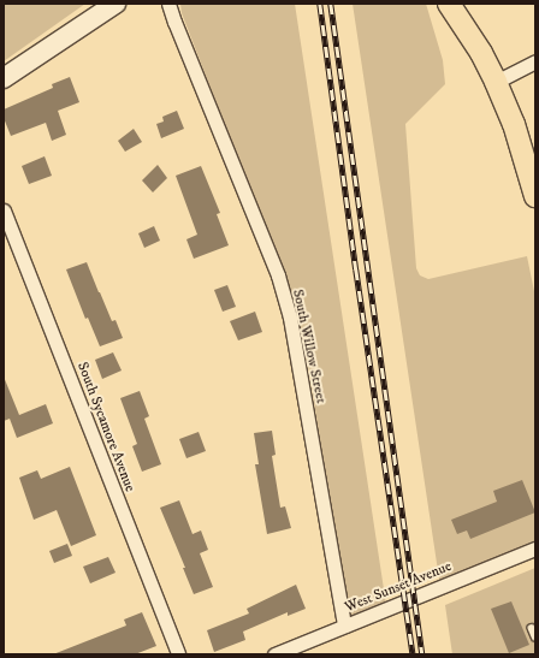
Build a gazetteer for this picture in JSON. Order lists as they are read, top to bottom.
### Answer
{
  "streets": {
    "street": ["South Willow Street", "South Sycamore Avenue", "West Sunset Avenue"]
  },
  "crossings": [
    ["South Willow Street", "West Sunset Avenue"]
  ]
}
